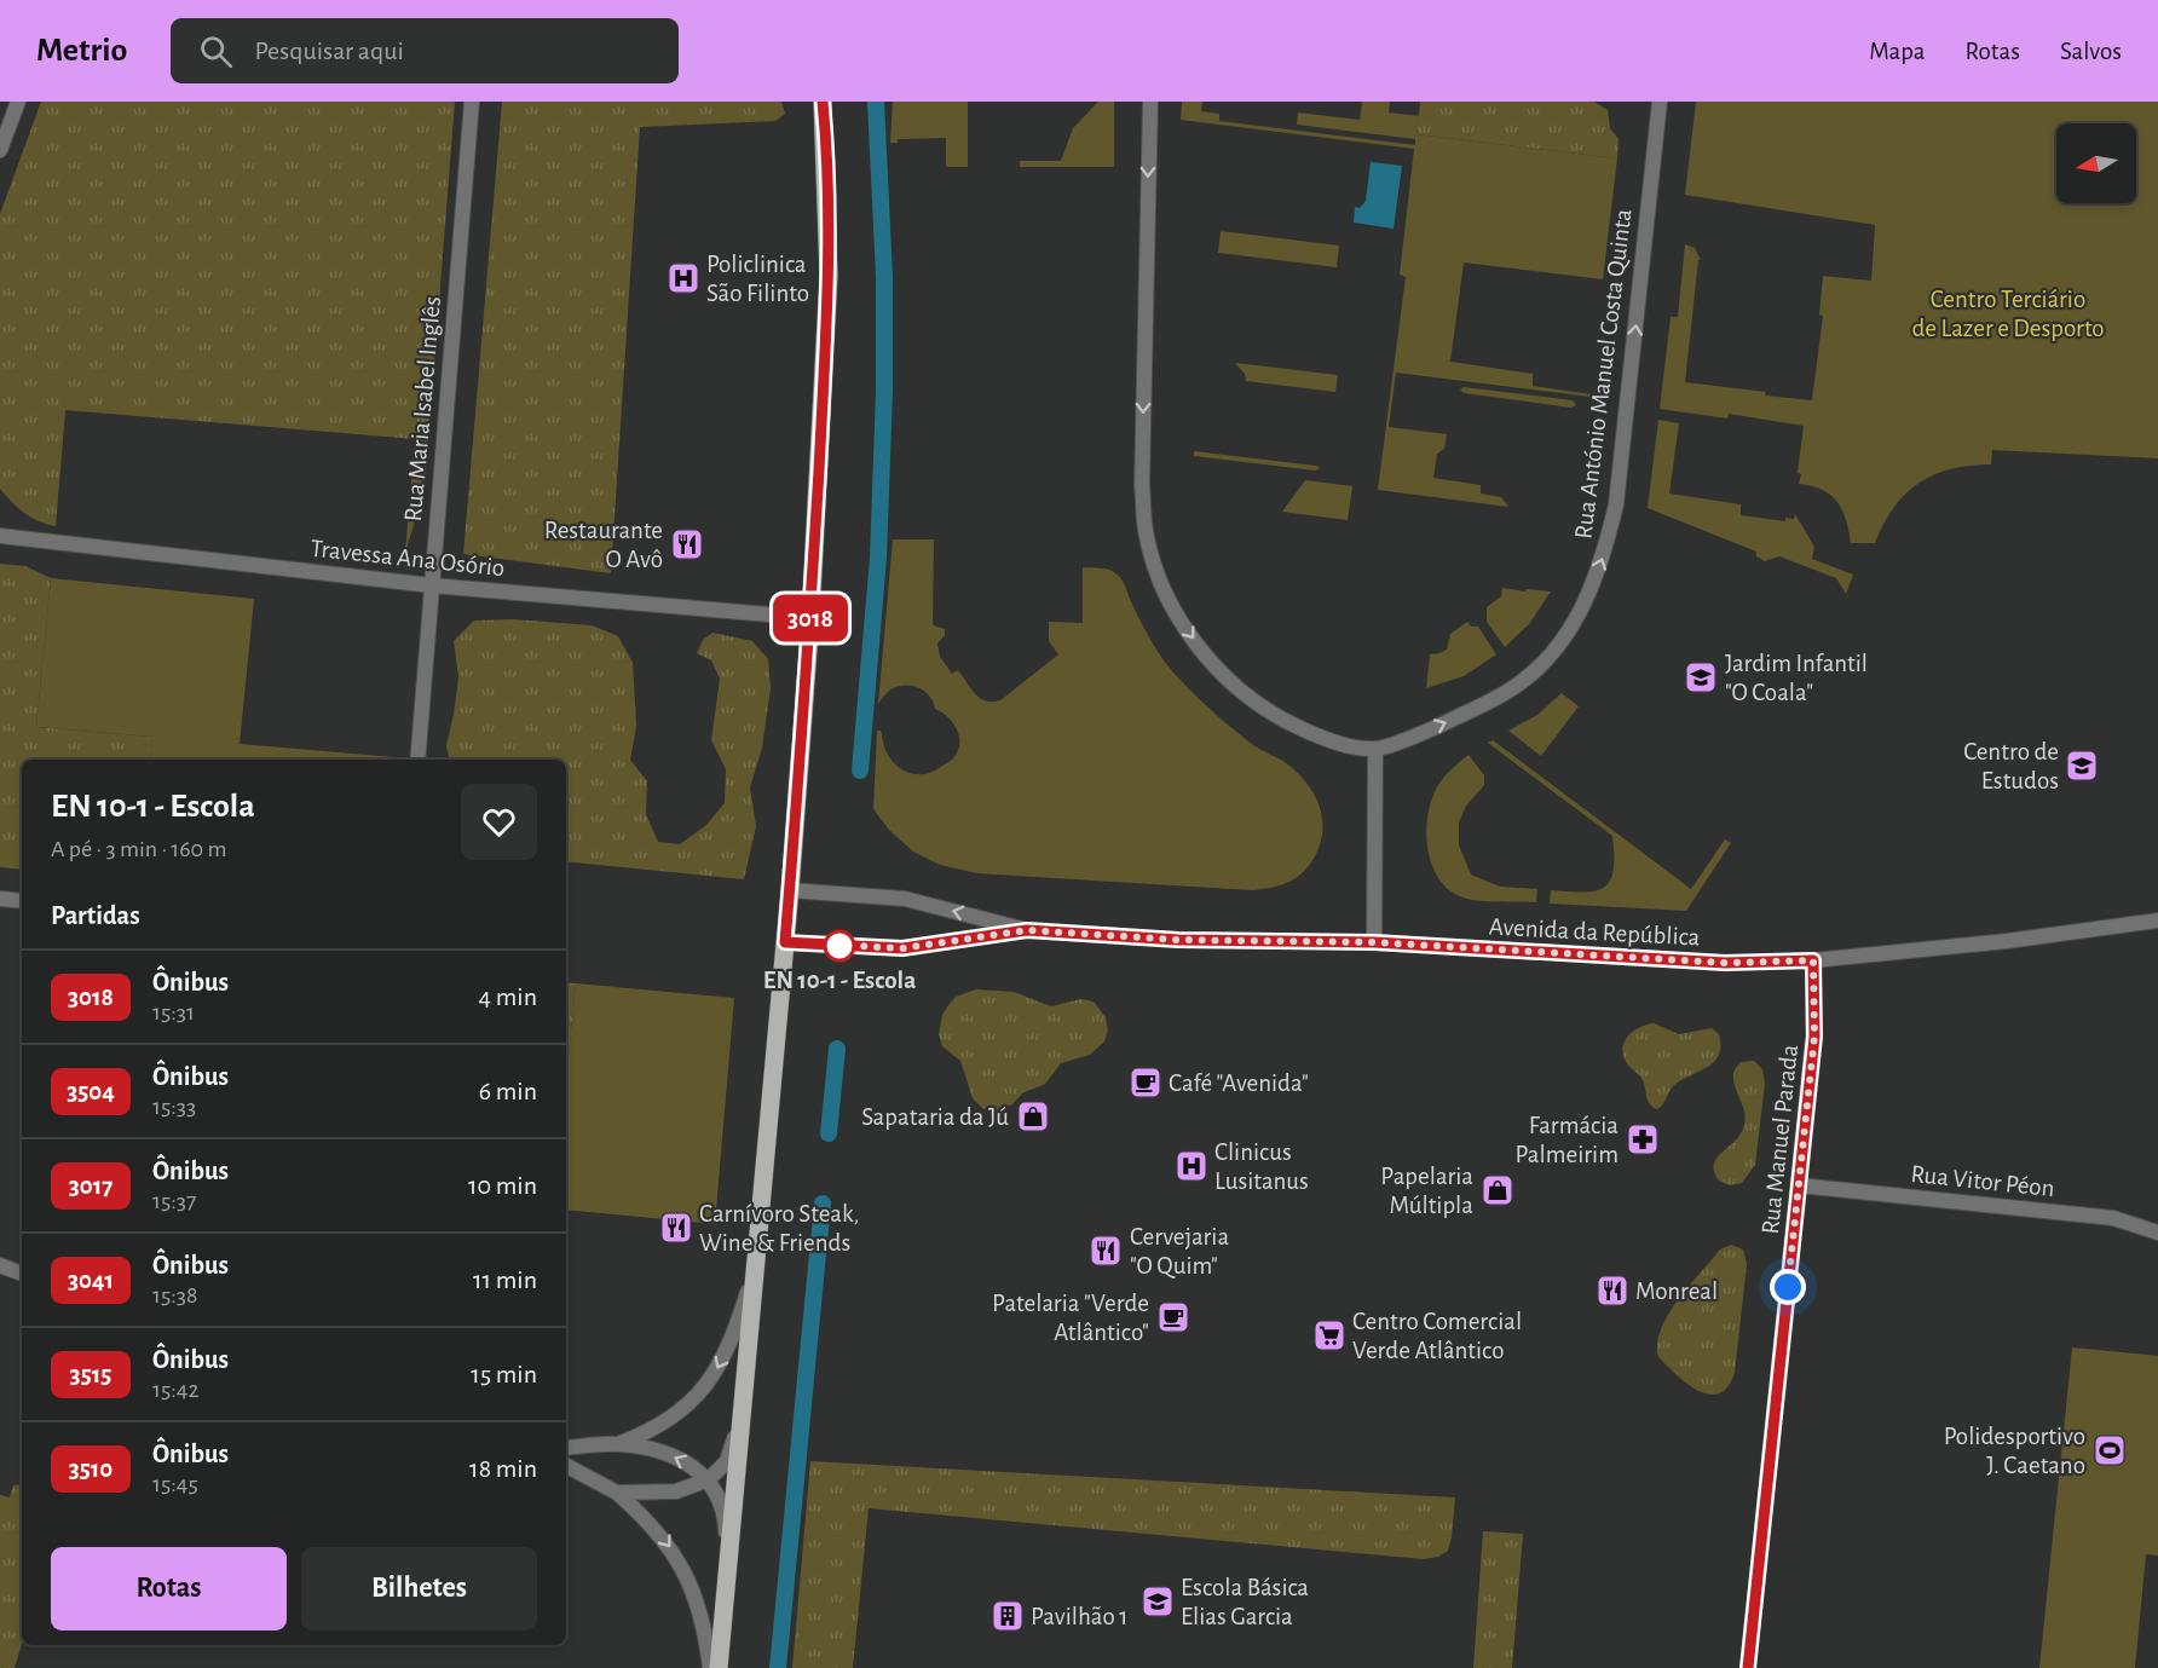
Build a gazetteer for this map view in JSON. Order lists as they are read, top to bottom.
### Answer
{
  "streets": {
    "street": [
      "Rua António Manuel Costa Quinta",
      "Rua Maria Isabel Inglês",
      "Travessa Ana Osório",
      "Avenida da República",
      "Rua Manuel Parada",
      "Rua Vitor Péon"
    ]
  },
  "crossings": [
    ["Rua Maria Isabel Inglês", "Travessa Ana Osório"],
    ["Avenida da República", "Rua Manuel Parada"],
    ["Rua Manuel Parada", "Rua Vitor Péon"]
  ],
  "parks": ["Centro Terciário de Lazer e Desporto"],
  "places": {
    "hospital": ["Policlinica São Filinto", "Clinicus Lusitanus"],
    "restaurant": [
      "Restaurante O Avô",
      "Carnívoro Steak, Wine & Friends",
      "Cervejaria \"O Quim\"",
      "Monreal"
    ],
    "school or university": ["Jardim Infantil \"O Coala\"", "Centro de Estudos", "Escola Básica Elias Garcia"],
    "other": ["EN 10-1 - Escola"],
    "cafe": ["Café \"Avenida\"", "Patelaria \"Verde Atlântico\""],
    "shop": ["Sapataria da Jú", "Papelaria Múltipla"],
    "pharmacy": ["Farmácia Palmeirim"],
    "supermarket": ["Centro Comercial Verde Atlântico"],
    "sports": ["Polidesportivo J. Caetano"],
    "building": ["Pavilhão 1"]
  },
  "lines": ["bus line 3018"],
  "north": "left",
  "page": {
    "header": "Metrio",
    "search": "Pesquisar aqui",
    "nav": ["Mapa", "Rotas", "Salvos"],
    "on_map": "3018",
    "heading": [
      ["EN 10-1 - Escola", "A pé · 3 min · 160 m"],
      "Partidas"
    ],
    "list": [
      {
        "mark": "3018",
        "name": "Ônibus",
        "note": "15:31",
        "value": "4 min"
      },
      {
        "mark": "3504",
        "name": "Ônibus",
        "note": "15:33",
        "value": "6 min"
      },
      {
        "mark": "3017",
        "name": "Ônibus",
        "note": "15:37",
        "value": "10 min"
      },
      {
        "mark": "3041",
        "name": "Ônibus",
        "note": "15:38",
        "value": "11 min"
      },
      {
        "mark": "3515",
        "name": "Ônibus",
        "note": "15:42",
        "value": "15 min"
      },
      {
        "mark": "3510",
        "name": "Ônibus",
        "note": "15:45",
        "value": "18 min"
      }
    ],
    "buttons": ["Rotas", "Bilhetes"]
  }
}
